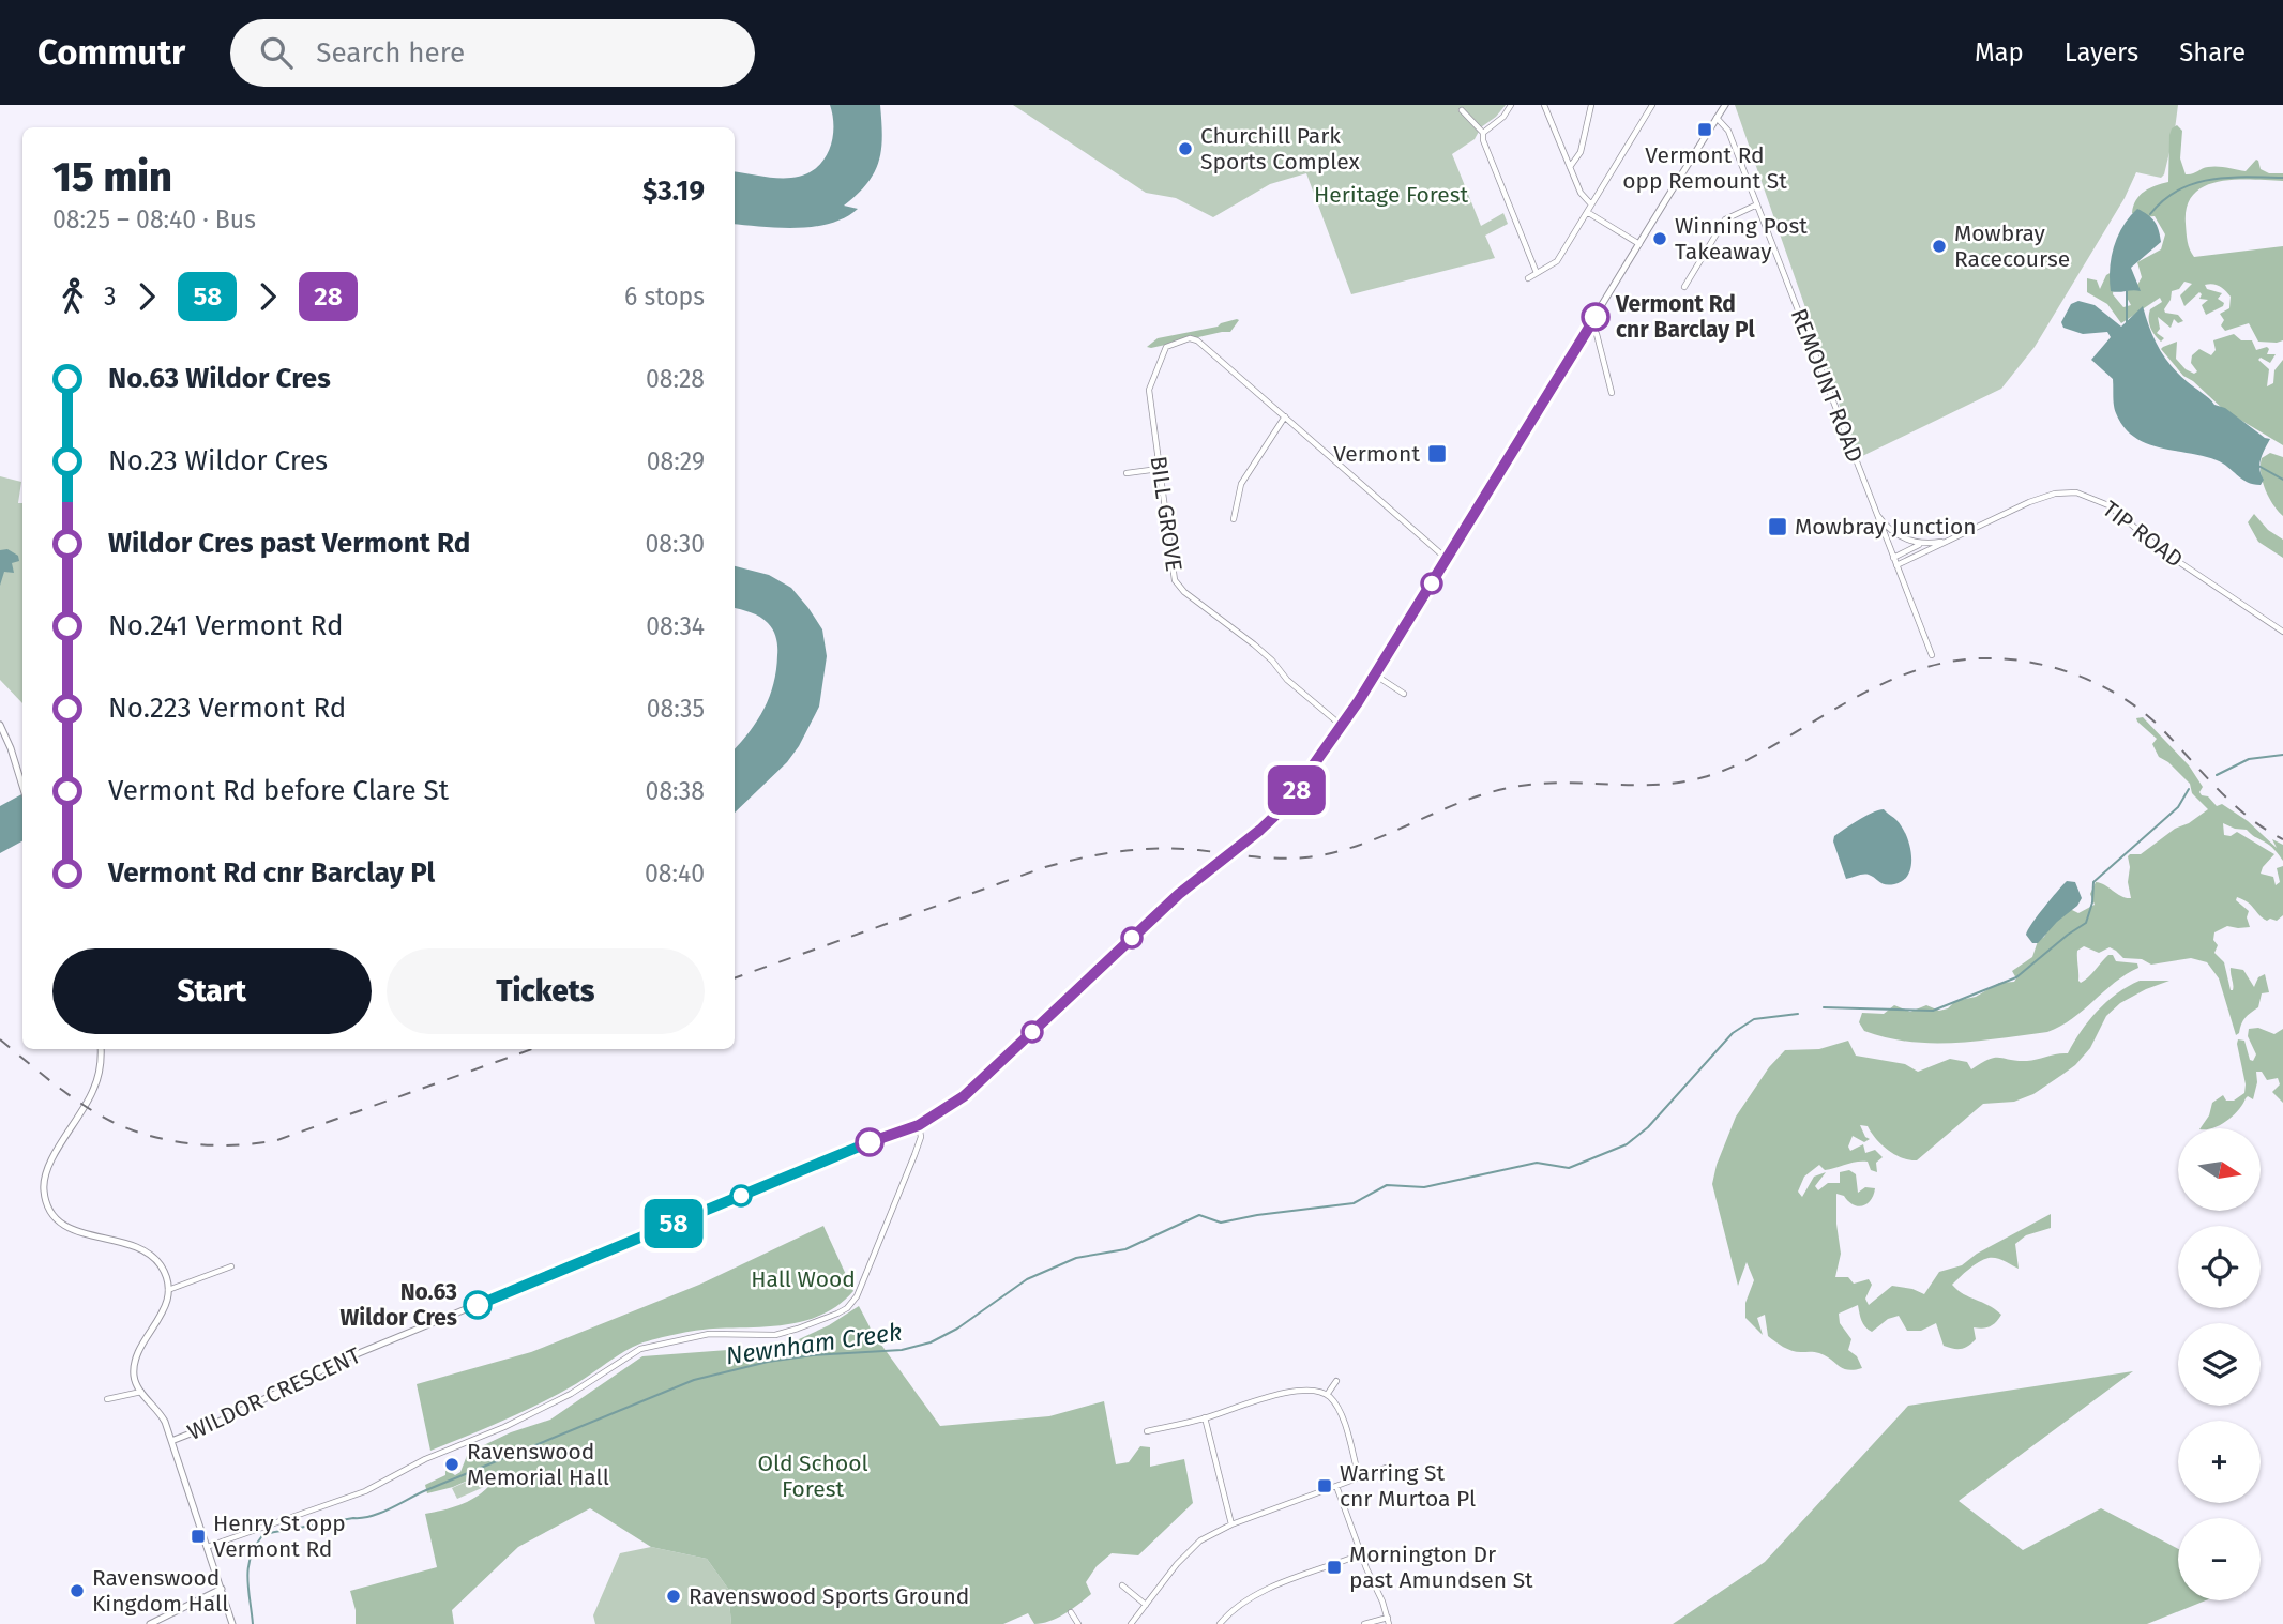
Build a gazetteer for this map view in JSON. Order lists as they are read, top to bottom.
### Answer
{
  "streets": {
    "street": [
      "REMOUNT ROAD",
      "BILL GROVE",
      "TIP ROAD",
      "WILDOR CRESCENT"
    ]
  },
  "crossings": [
    ["REMOUNT ROAD", "TIP ROAD"],
    ["REMOUNT ROAD", "WILDOR CRESCENT"],
    ["BILL GROVE", "WILDOR CRESCENT"]
  ],
  "water": ["Newnham Creek"],
  "parks": ["Heritage Forest", "Hall Wood", "Old School Forest"],
  "places": {
    "transit": [
      "Vermont Rd opp Remount St",
      "Vermont",
      "Mowbray Junction",
      "Warring St cnr Murtoa Pl",
      "Henry St opp Vermont Rd",
      "Mornington Dr past Amundsen St"
    ],
    "other": [
      "Churchill Park Sports Complex",
      "Winning Post Takeaway",
      "Mowbray Racecourse",
      "Vermont Rd cnr Barclay Pl",
      "No.63 Wildor Cres",
      "Ravenswood Memorial Hall",
      "Ravenswood Kingdom Hall",
      "Ravenswood Sports Ground"
    ]
  },
  "lines": ["bus line 28", "bus line 58"],
  "north": "right",
  "page": {
    "header": "Commutr",
    "search": "Search here",
    "nav": ["Map", "Layers", "Share"],
    "on_map": ["58", "28"],
    "heading": ["15 min", "08:25 – 08:40 · Bus", "$3.19"],
    "legs": [
      "3",
      "58",
      "28",
      "6 stops"
    ],
    "list": [
      {
        "name": "No.63 Wildor Cres",
        "value": "08:28"
      },
      {
        "name": "No.23 Wildor Cres",
        "value": "08:29"
      },
      {
        "name": "Wildor Cres past Vermont Rd",
        "value": "08:30"
      },
      {
        "name": "No.241 Vermont Rd",
        "value": "08:34"
      },
      {
        "name": "No.223 Vermont Rd",
        "value": "08:35"
      },
      {
        "name": "Vermont Rd before Clare St",
        "value": "08:38"
      },
      {
        "name": "Vermont Rd cnr Barclay Pl",
        "value": "08:40"
      }
    ],
    "buttons": ["Start", "Tickets"],
    "map_buttons": ["+", "−"]
  }
}
